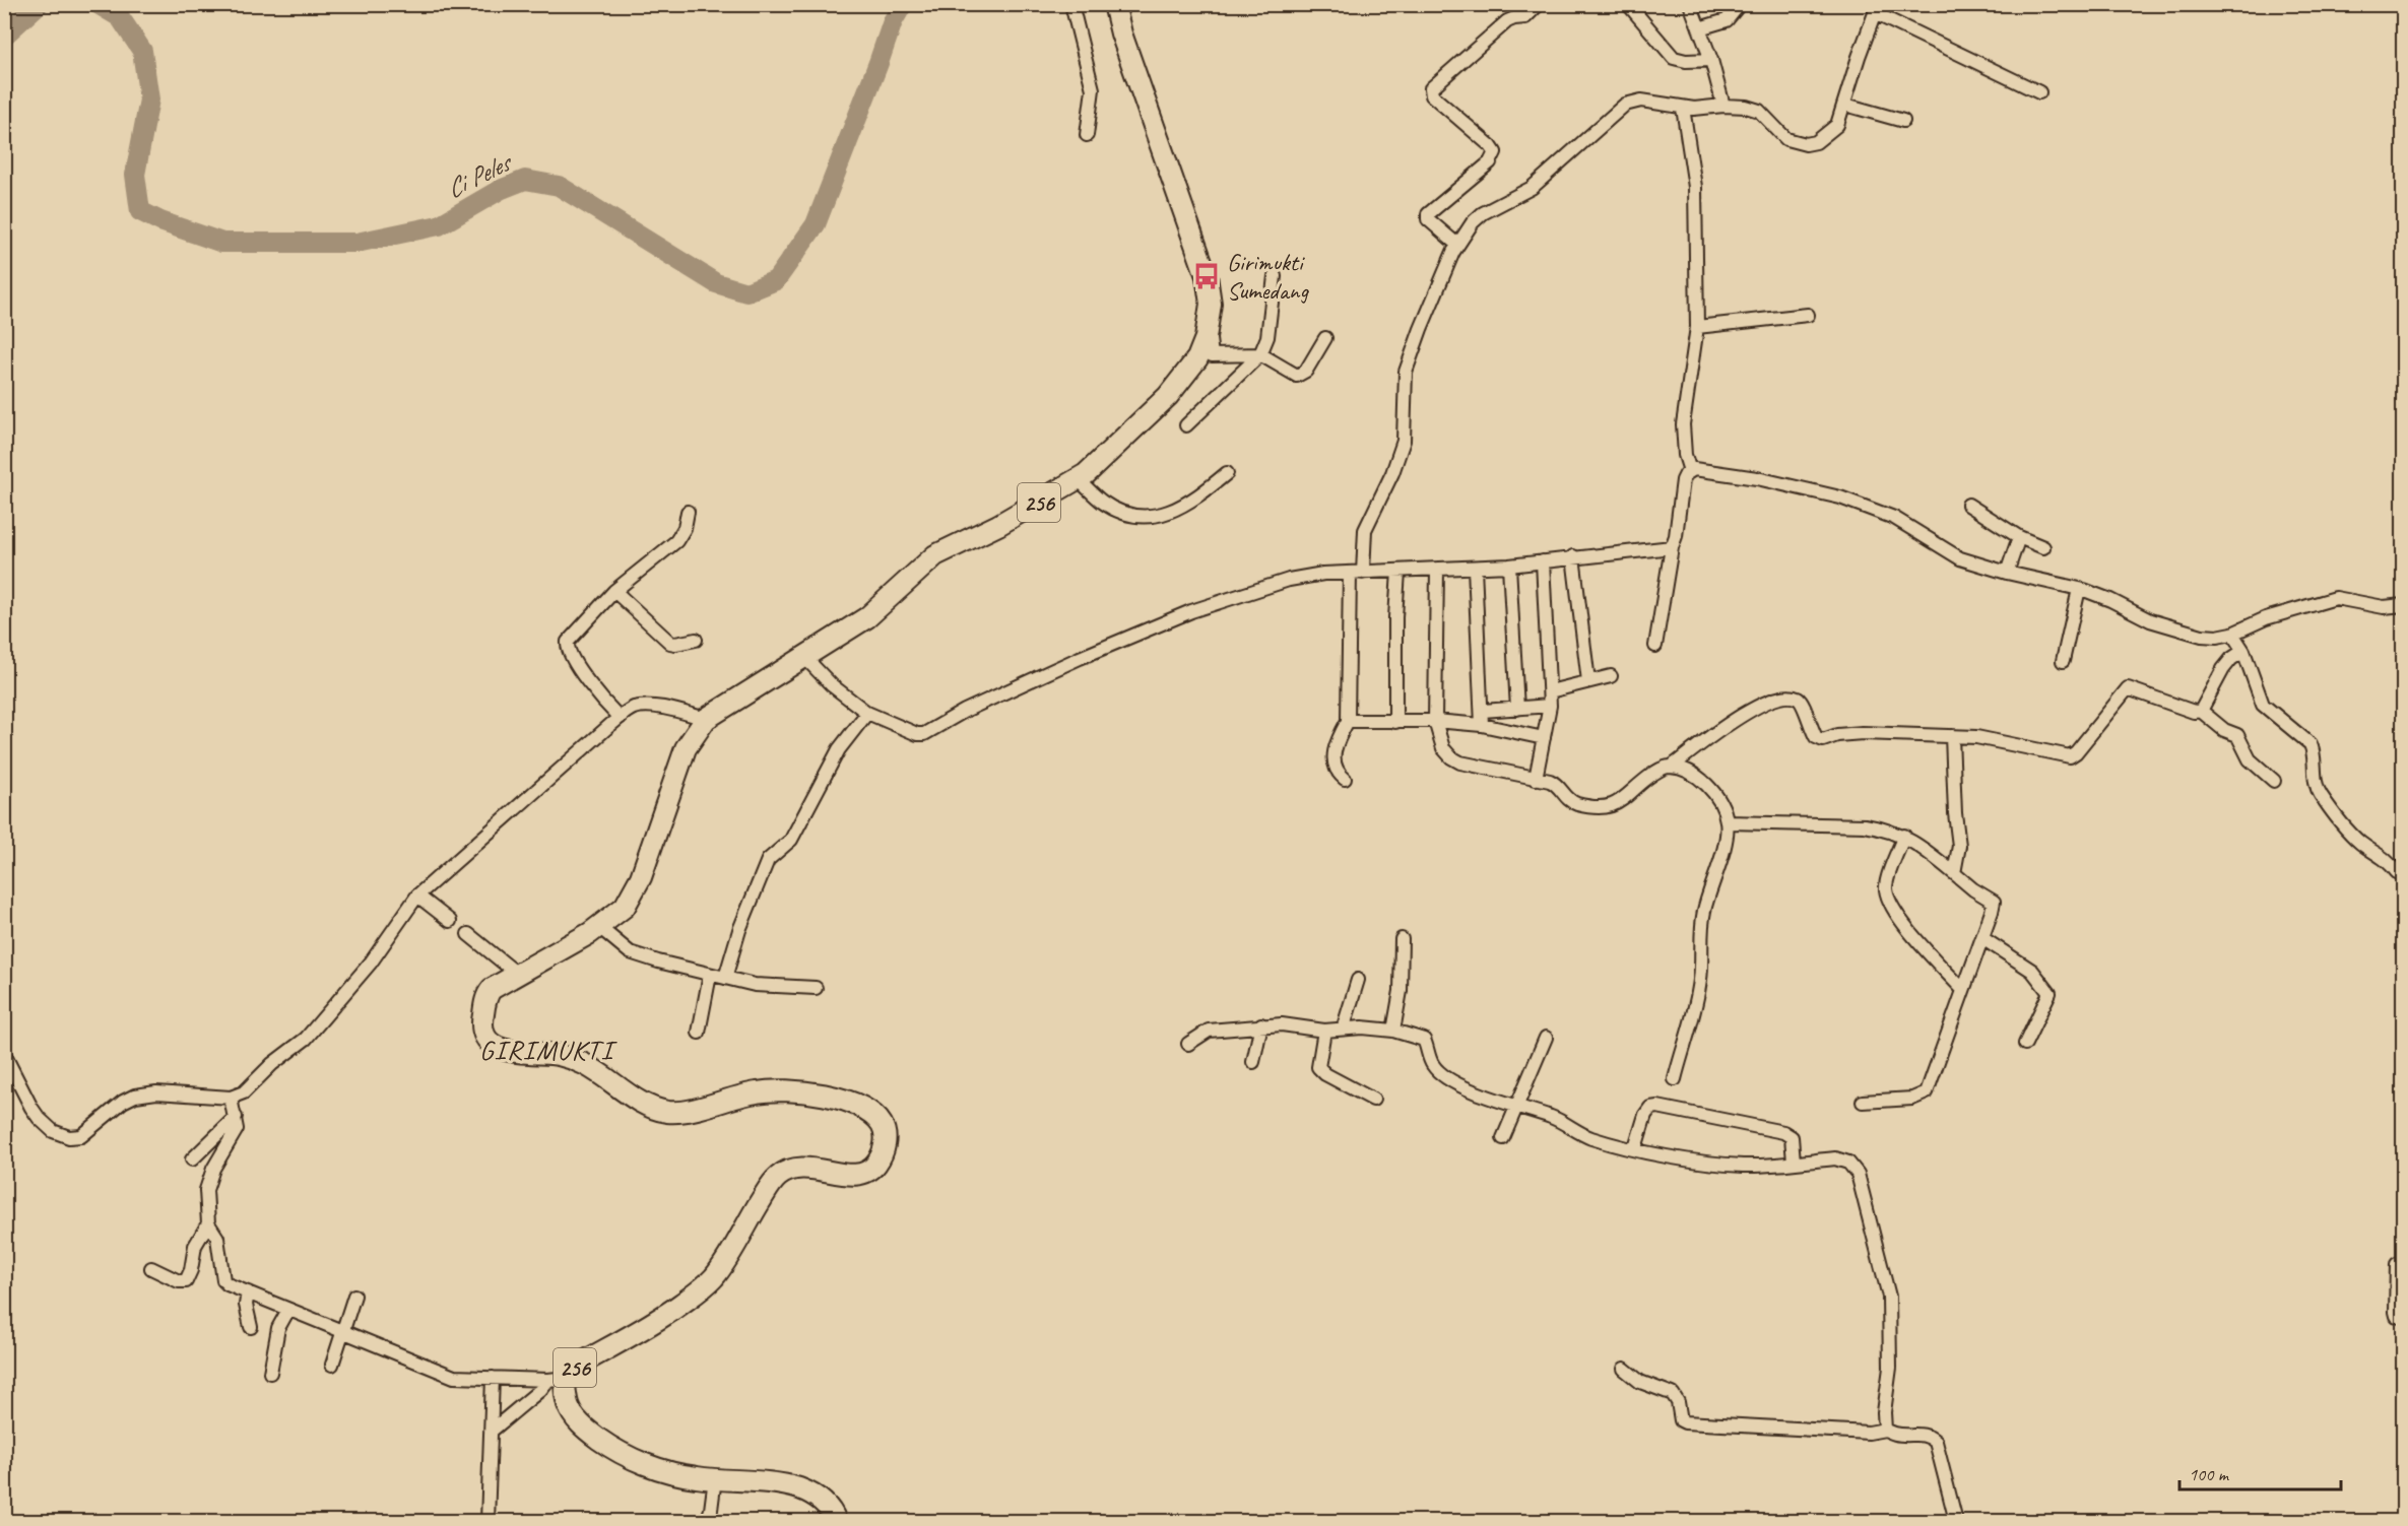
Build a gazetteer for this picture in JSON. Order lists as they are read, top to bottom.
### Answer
{
  "streets": {
    "main road": ["256"]
  },
  "districts": ["GIRIMUKTI"],
  "water": ["Ci Peles"],
  "places": {
    "bus stop": ["Girimukti Sumedang"]
  },
  "scale_bar": "100 m"
}
